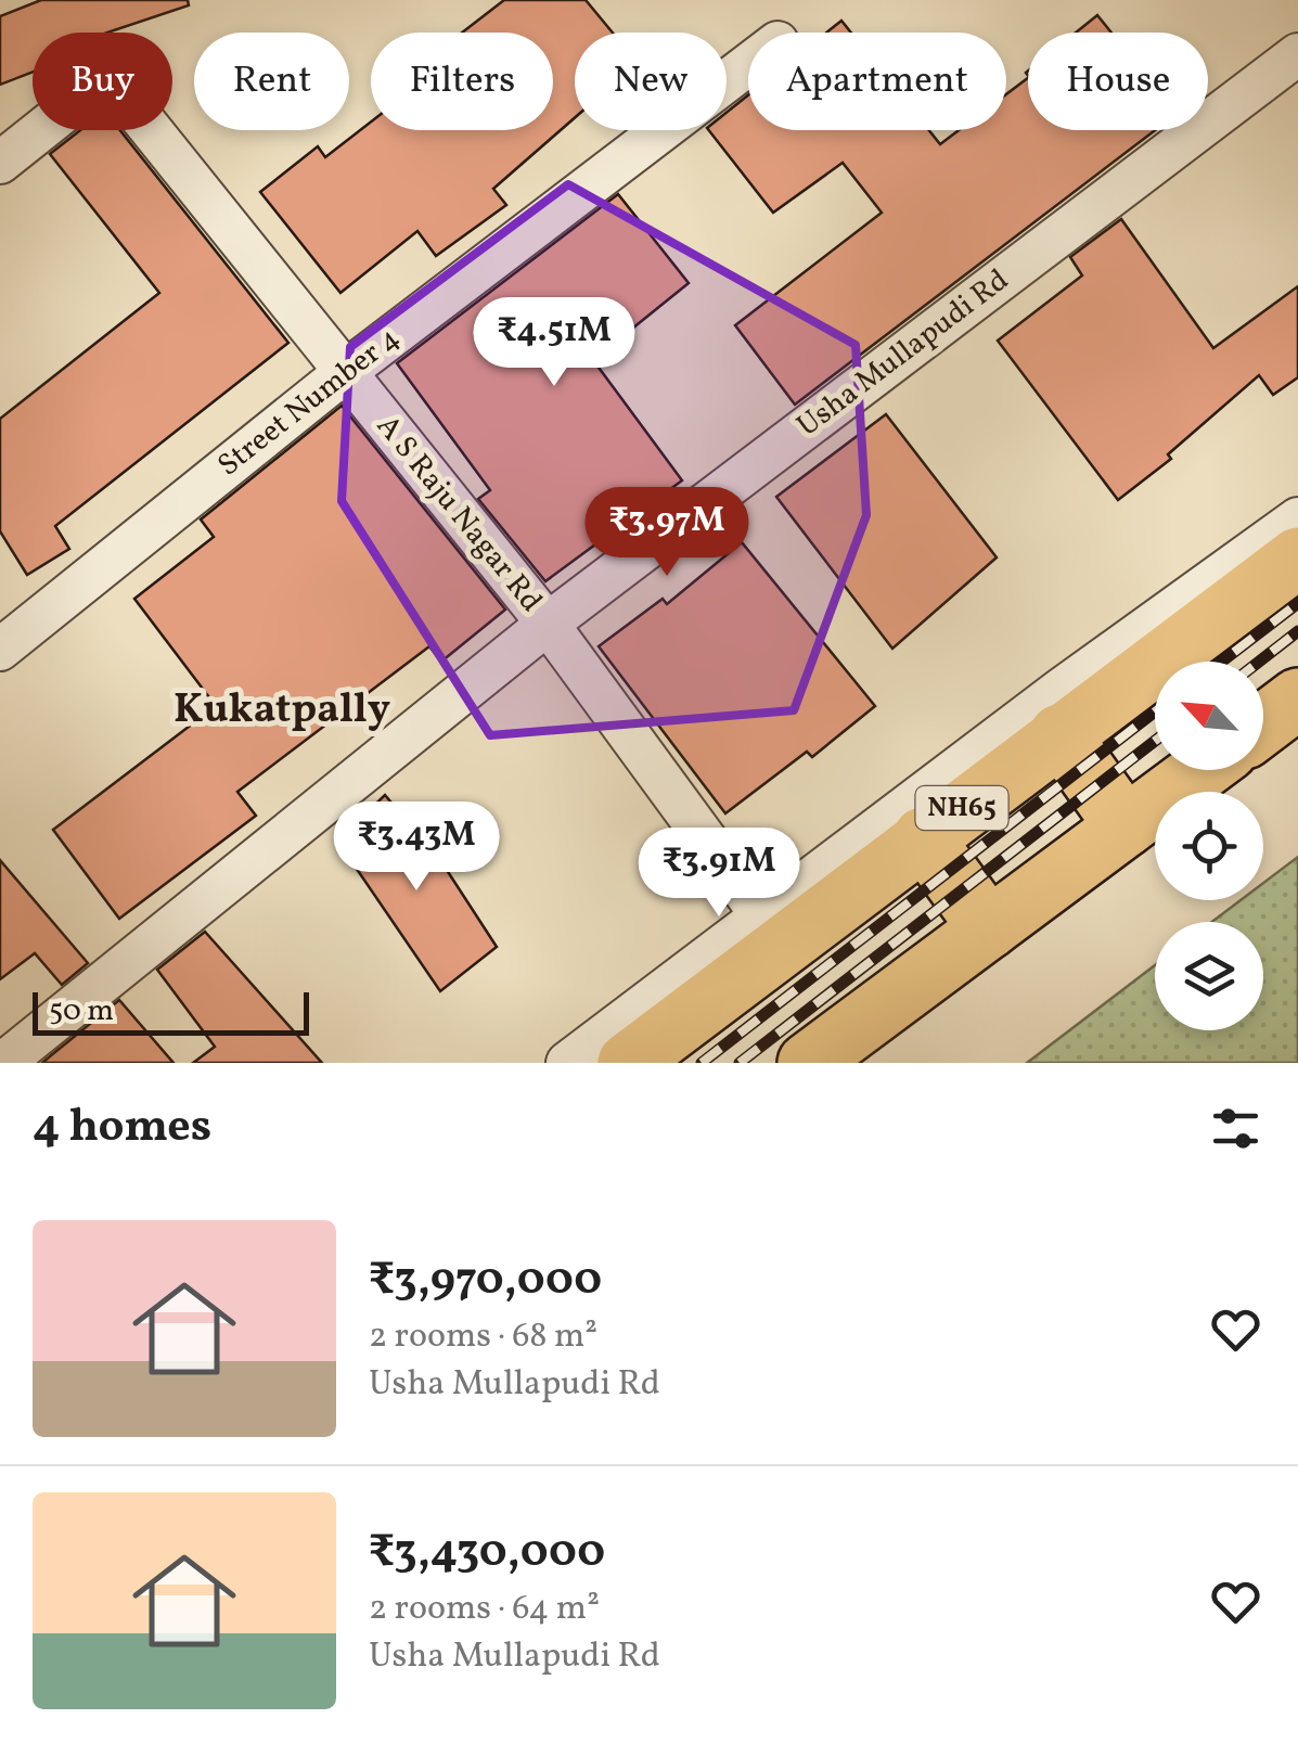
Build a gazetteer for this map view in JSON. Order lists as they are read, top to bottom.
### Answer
{
  "streets": {
    "highway": ["NH65"],
    "street": ["Usha Mullapudi Rd", "Street Number 4", "A S Raju Nagar Rd"]
  },
  "crossings": [
    ["Usha Mullapudi Rd", "A S Raju Nagar Rd"],
    ["Street Number 4", "A S Raju Nagar Rd"],
    ["A S Raju Nagar Rd", "NH65"]
  ],
  "districts": ["Kukatpally"],
  "scale_bar": "50 m",
  "north": "top left",
  "page": {
    "chip": [
      "Buy",
      "Rent",
      "Filters",
      "New",
      "Apartment",
      "House"
    ],
    "price": [
      "₹4.51M",
      "₹3.97M",
      "₹3.43M",
      "₹3.91M"
    ],
    "scale": "50 m",
    "heading": "4 homes",
    "list": [
      {
        "name": "₹3,970,000",
        "note": "2 rooms · 68 m² · Usha Mullapudi Rd"
      },
      {
        "name": "₹3,430,000",
        "note": "2 rooms · 64 m² · Usha Mullapudi Rd"
      }
    ]
  }
}
